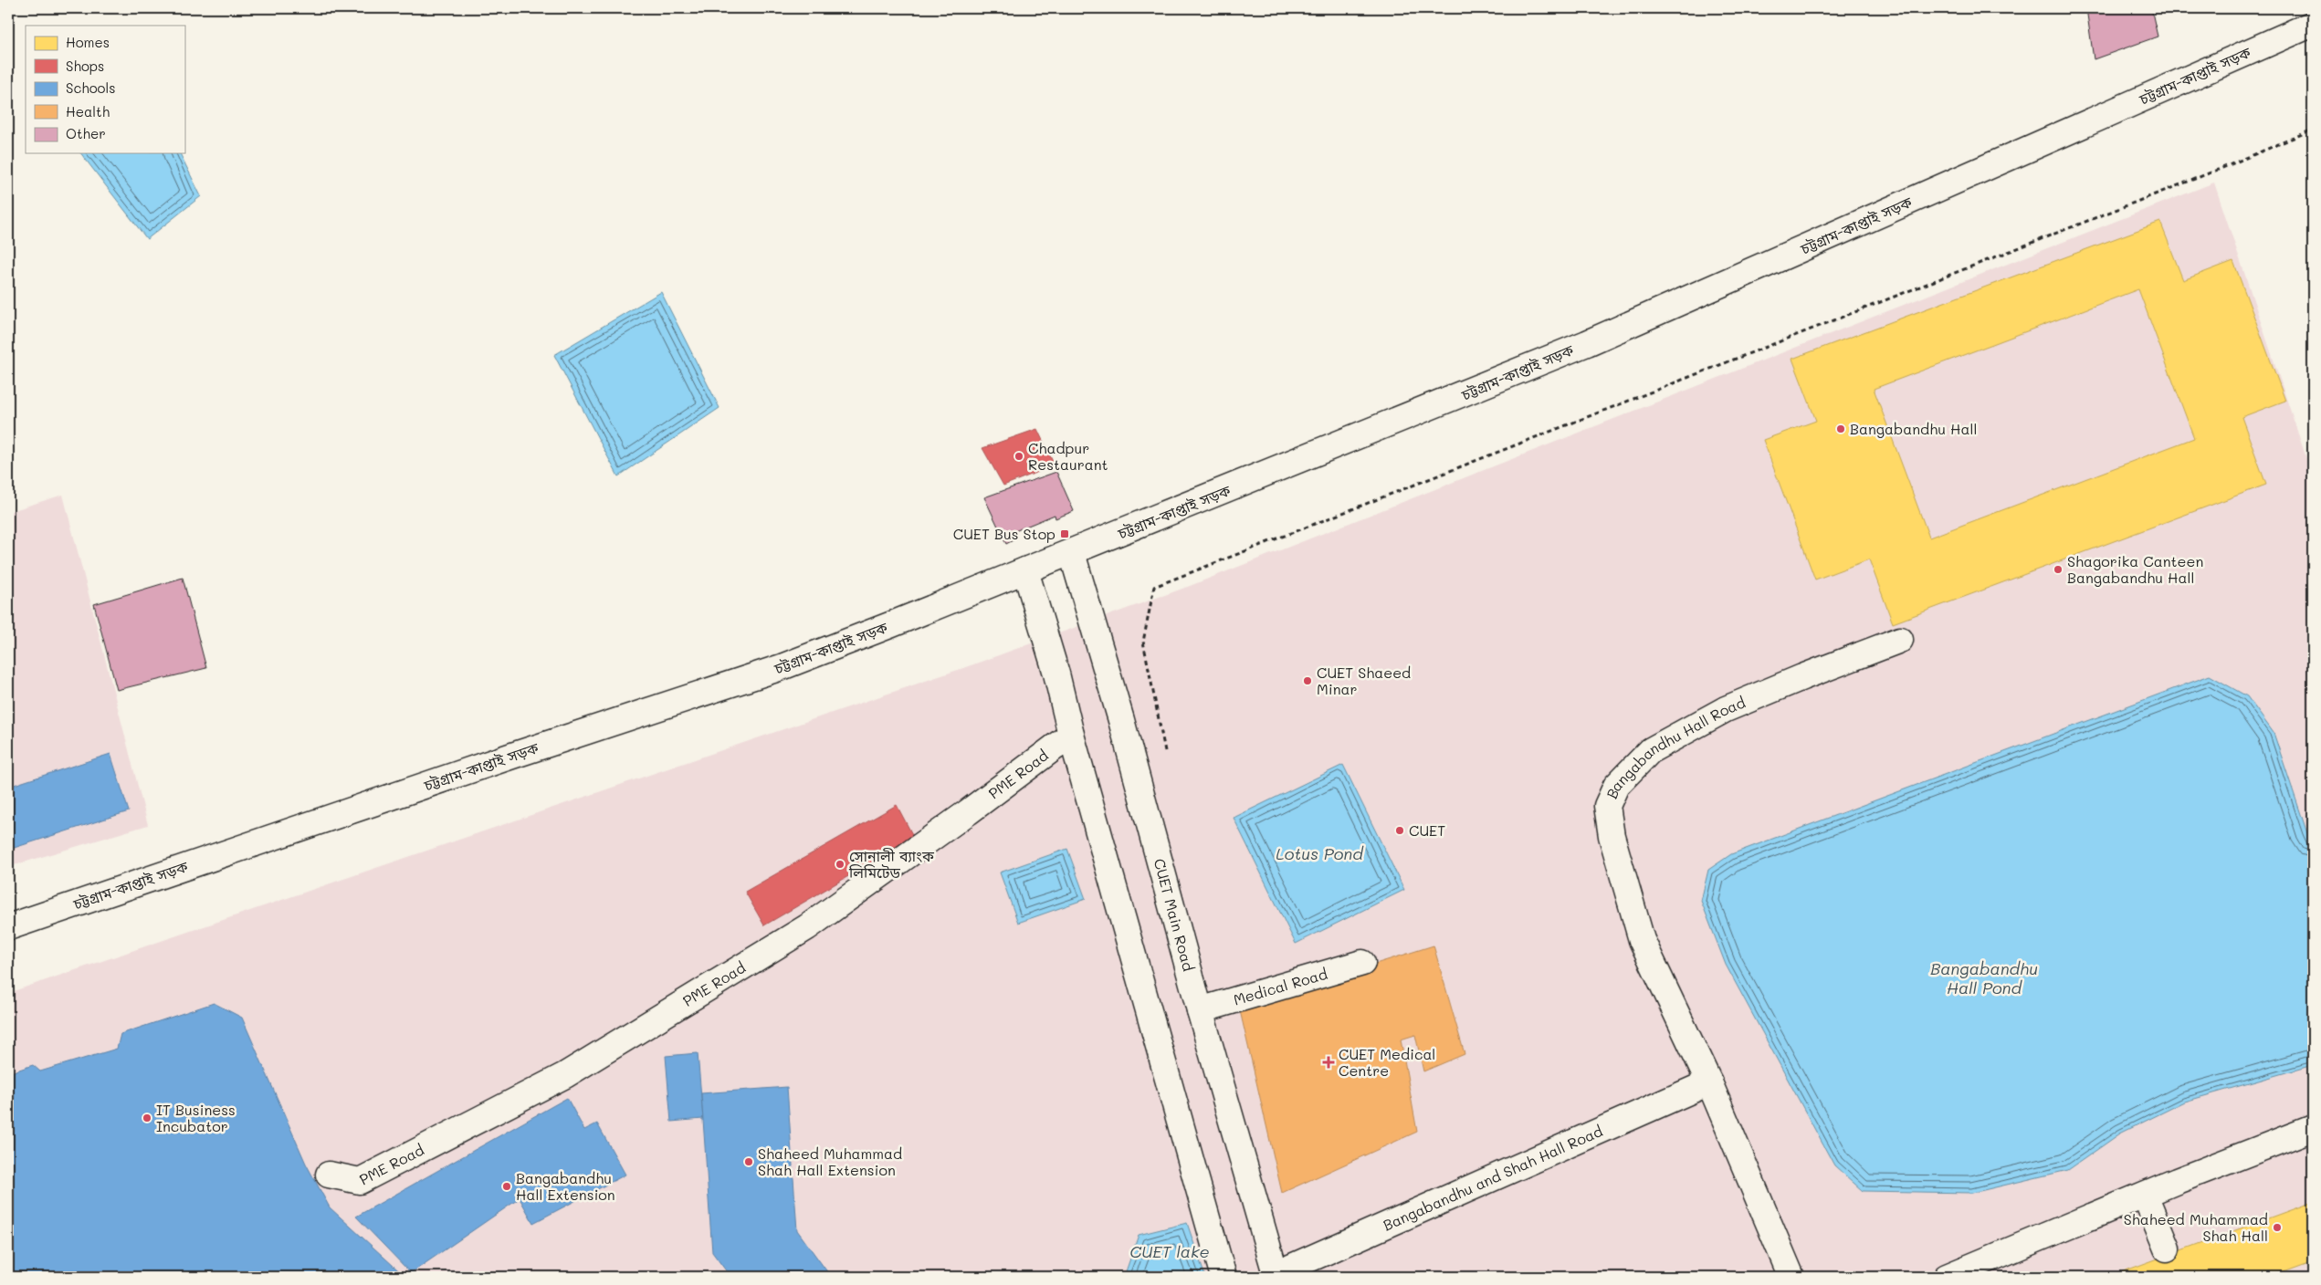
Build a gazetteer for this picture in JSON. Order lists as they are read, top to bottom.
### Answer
{
  "streets": {
    "main road": [
      "চট্টগ্রাম-কাপ্তাই সড়ক",
      "Bangabandhu Hall Road",
      "PME Road",
      "CUET Main Road",
      "Medical Road",
      "Bangabandhu and Shah Hall Road"
    ]
  },
  "crossings": [
    ["চট্টগ্রাম-কাপ্তাই সড়ক", "CUET Main Road"],
    ["Bangabandhu Hall Road", "Bangabandhu and Shah Hall Road"],
    ["CUET Main Road", "Medical Road"],
    ["CUET Main Road", "Bangabandhu and Shah Hall Road"]
  ],
  "water": ["Lotus Pond", "Bangabandhu Hall Pond", "CUET lake"],
  "places": {
    "other": [
      "Bangabandhu Hall",
      "Chadpur Restaurant",
      "Shagorika Canteen Bangabandhu Hall",
      "CUET Shaeed Minar",
      "CUET",
      "সোনালী ব্যাংক লিমিটেড",
      "IT Business Incubator",
      "Shaheed Muhammad Shah Hall Extension",
      "Bangabandhu Hall Extension",
      "Shaheed Muhammad Shah Hall"
    ],
    "transit": ["CUET Bus Stop"],
    "health": ["CUET Medical Centre"]
  },
  "legend": [
    "Homes",
    "Shops",
    "Schools",
    "Health",
    "Other"
  ]
}
